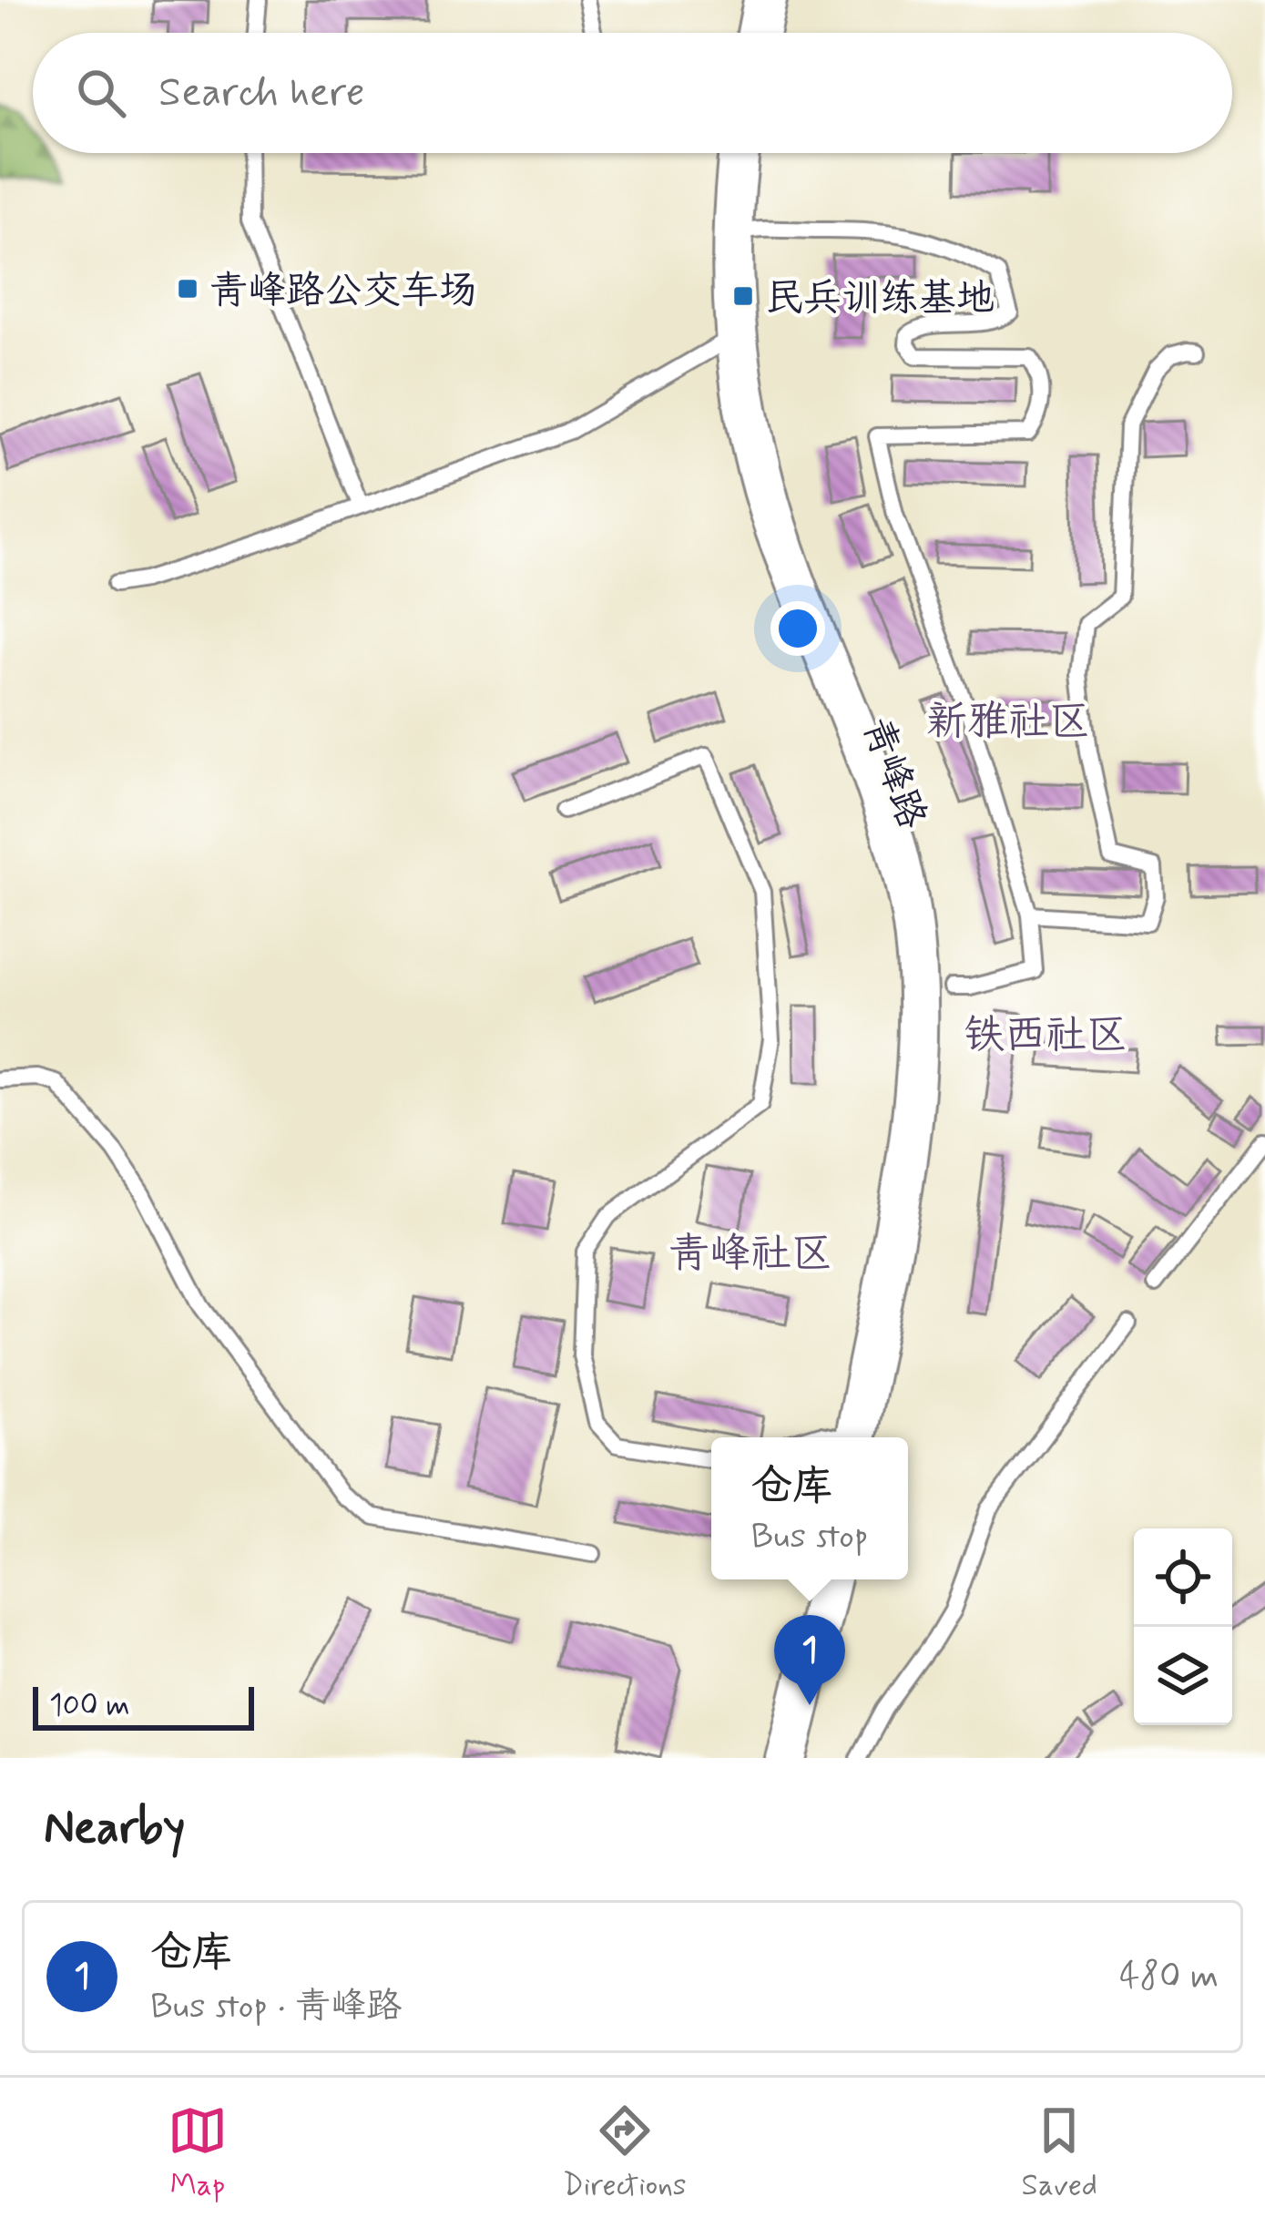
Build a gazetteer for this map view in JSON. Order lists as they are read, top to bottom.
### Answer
{
  "streets": {
    "main road": ["青峰路"]
  },
  "districts": ["新雅社区", "铁西社区", "青峰社区"],
  "places": {
    "transit": ["青峰路公交车场", "民兵训练基地"]
  },
  "scale_bar": "100 m",
  "page": {
    "search": "Search here",
    "popup": ["仓库", "Bus stop"],
    "pins": "1",
    "scale": "100 m",
    "heading": "Nearby",
    "list": [
      {
        "mark": "1",
        "name": "仓库",
        "note": "Bus stop · 青峰路",
        "value": "480 m"
      }
    ],
    "nav": ["Map", "Directions", "Saved"]
  }
}
